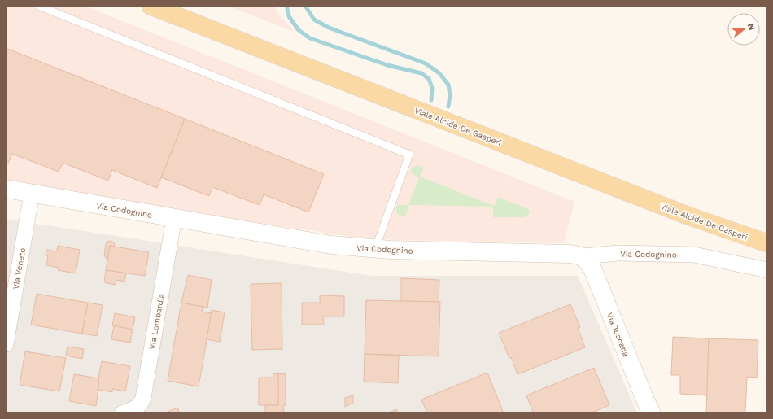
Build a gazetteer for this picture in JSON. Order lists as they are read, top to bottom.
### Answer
{
  "streets": {
    "main road": ["Viale Alcide De Gasperi"],
    "street": [
      "Via Codognino",
      "Via Veneto",
      "Via Lombardia",
      "Via Toscana"
    ]
  },
  "crossings": [
    ["Via Codognino", "Via Veneto"],
    ["Via Codognino", "Via Lombardia"],
    ["Via Codognino", "Via Toscana"]
  ],
  "north": "right"
}
